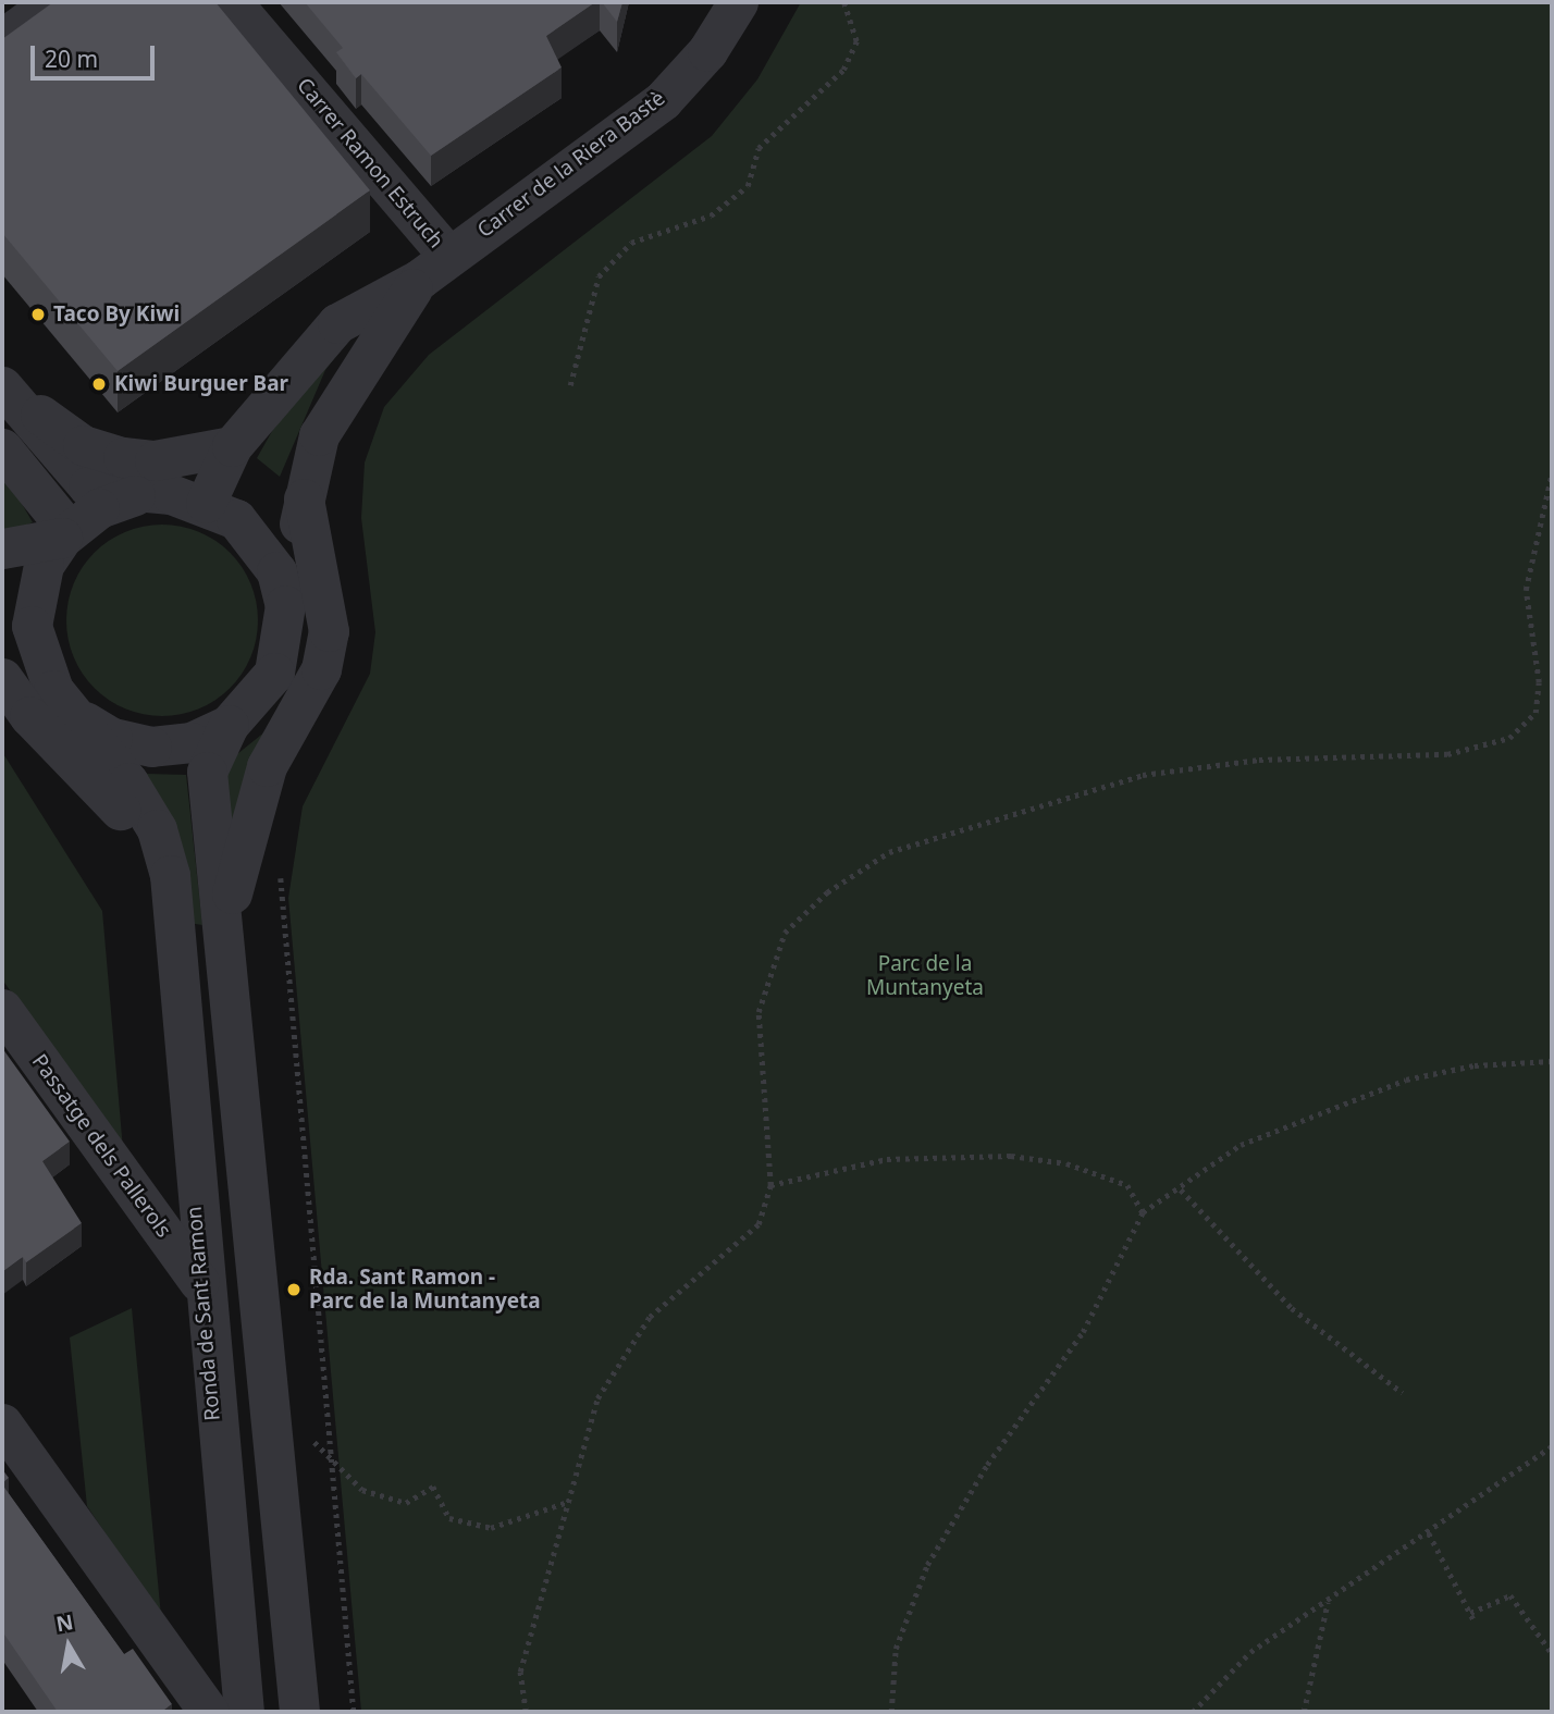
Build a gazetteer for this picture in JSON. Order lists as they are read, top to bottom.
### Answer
{
  "streets": {
    "street": [
      "Carrer Ramon Estruch",
      "Carrer de la Riera Bastè",
      "Passatge dels Pallerols",
      "Ronda de Sant Ramon"
    ]
  },
  "crossings": [
    ["Carrer Ramon Estruch", "Carrer de la Riera Bastè"],
    ["Carrer de la Riera Bastè", "Ronda de Sant Ramon"],
    ["Passatge dels Pallerols", "Ronda de Sant Ramon"]
  ],
  "parks": ["Parc de la Muntanyeta"],
  "places": ["Taco By Kiwi", "Kiwi Burguer Bar", "Rda. Sant Ramon - Parc de la Muntanyeta"],
  "scale_bar": "20 m",
  "north": "top"
}
